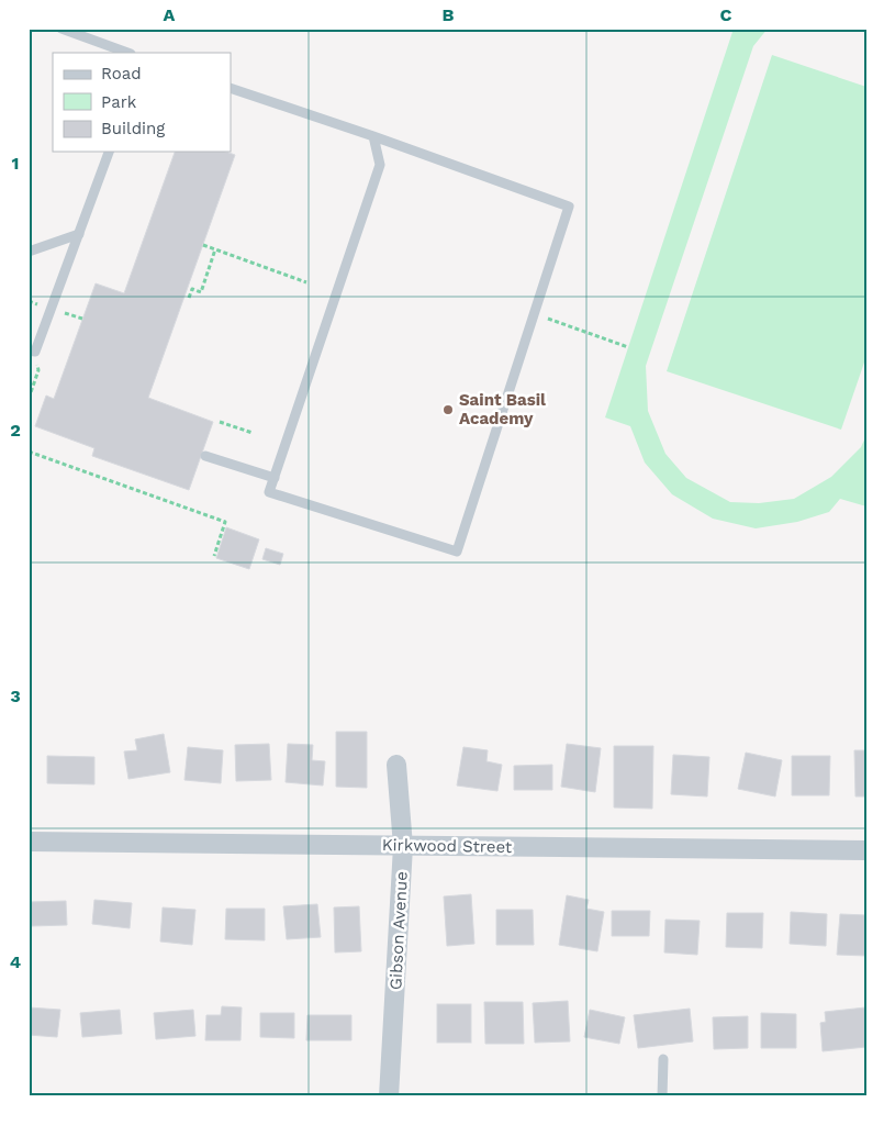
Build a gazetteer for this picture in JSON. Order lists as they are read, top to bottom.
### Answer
{
  "streets": {
    "street": ["Kirkwood Street", "Gibson Avenue"]
  },
  "crossings": [
    ["Kirkwood Street", "Gibson Avenue"]
  ],
  "places": ["Saint Basil Academy"],
  "legend": ["Road", "Park", "Building"],
  "grid": {
    "columns": ["A", "B", "C"],
    "rows": [
      "1",
      "2",
      "3",
      "4"
    ]
  }
}
